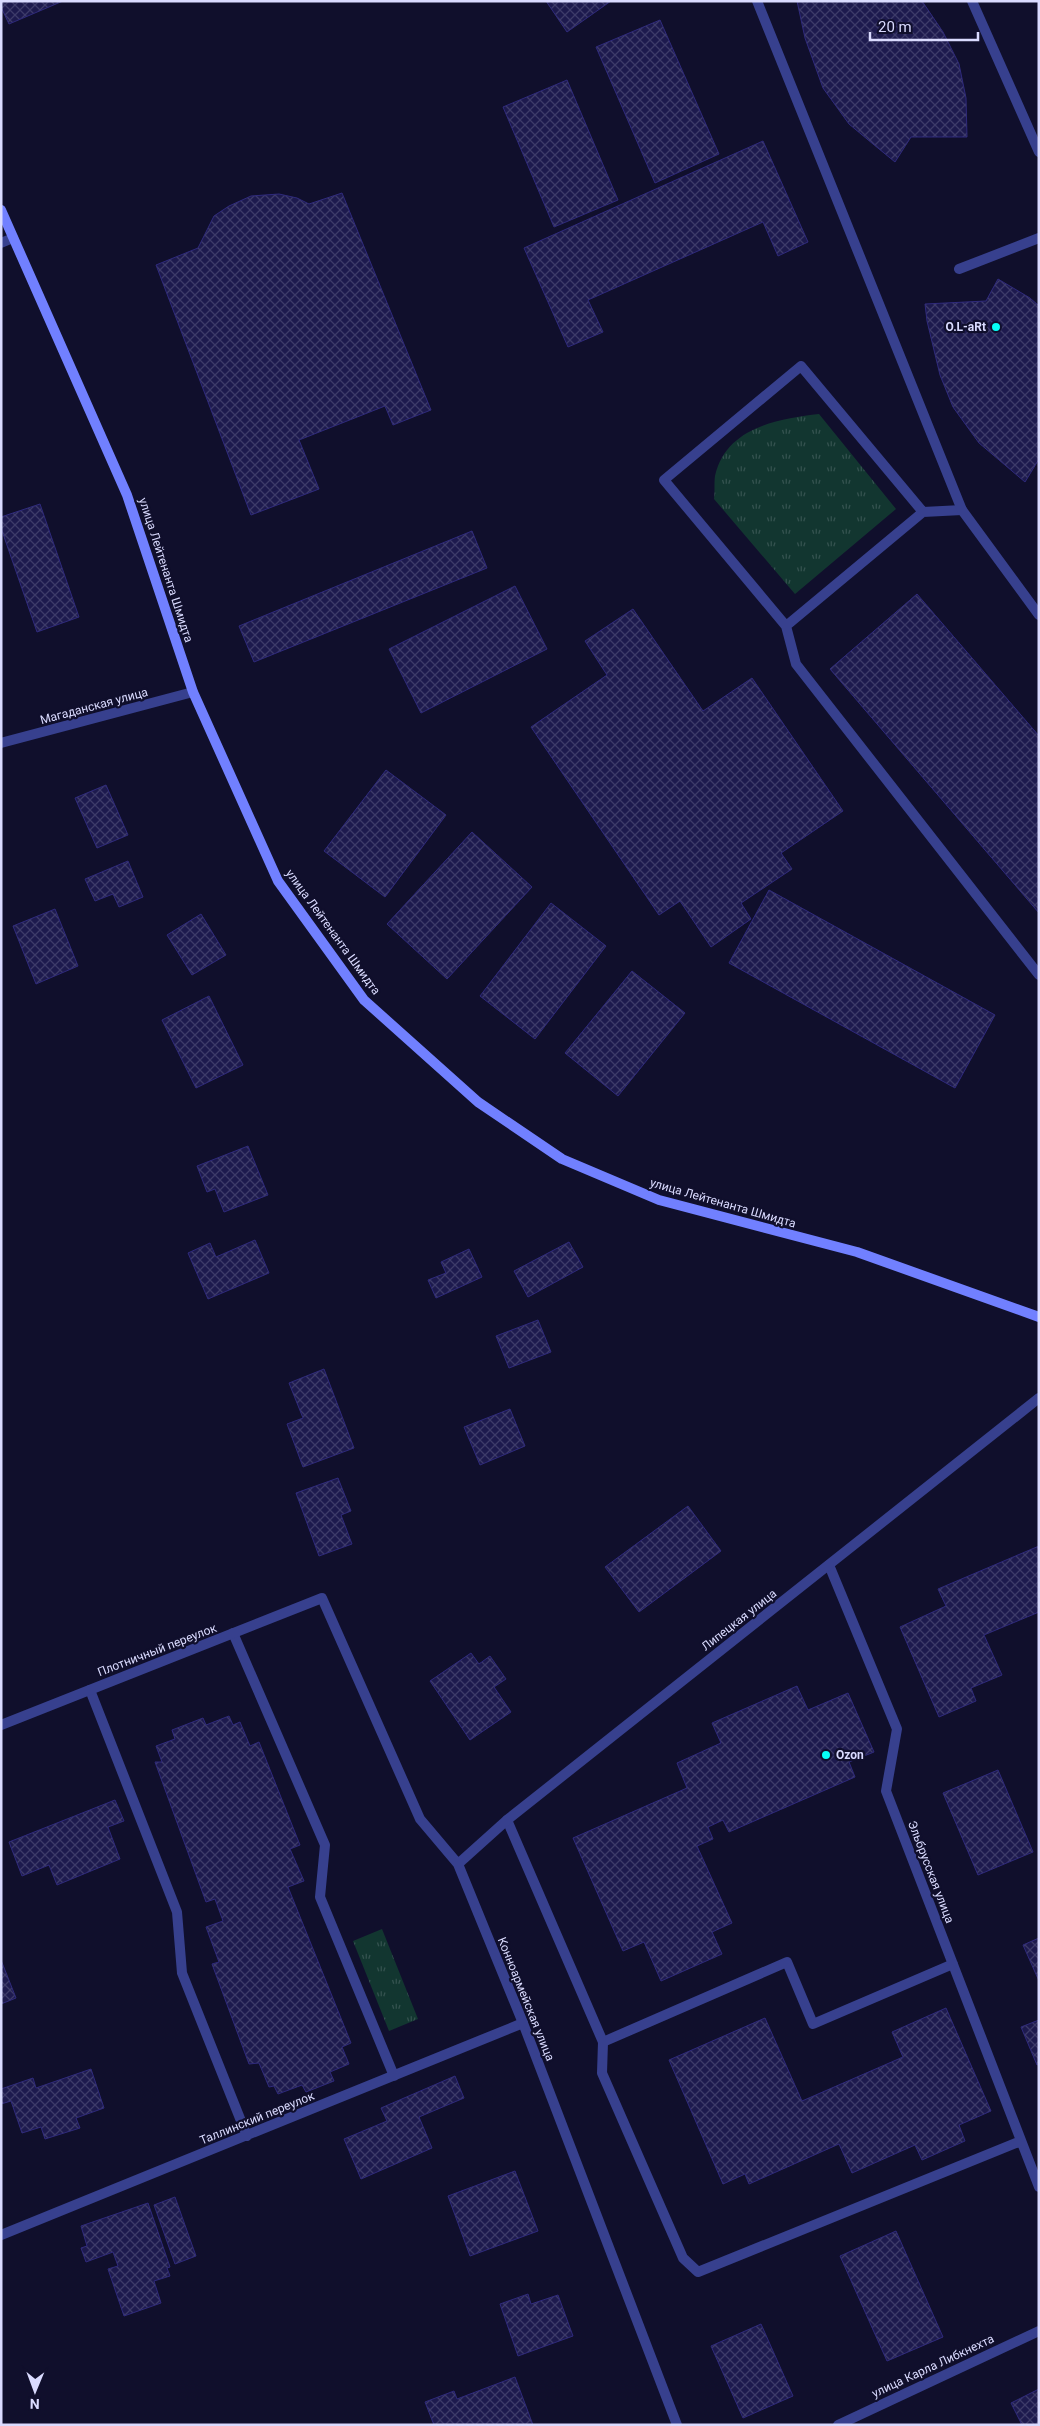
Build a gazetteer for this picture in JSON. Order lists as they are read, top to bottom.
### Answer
{
  "streets": {
    "street": [
      "улица Лейтенанта Шмидта",
      "Магаданская улица",
      "Липецкая улица",
      "Плотничный переулок",
      "Эльбрусская улица",
      "Конноармейская улица",
      "Таллинский переулок",
      "улица Карла Либкнехта"
    ]
  },
  "crossings": [
    ["улица Лейтенанта Шмидта", "Магаданская улица"],
    ["Липецкая улица", "Эльбрусская улица"],
    ["Липецкая улица", "Конноармейская улица"],
    ["Плотничный переулок", "Конноармейская улица"],
    ["Конноармейская улица", "Таллинский переулок"]
  ],
  "places": ["O.L-aRt", "Ozon"],
  "scale_bar": "20 m",
  "north": "bottom"
}
